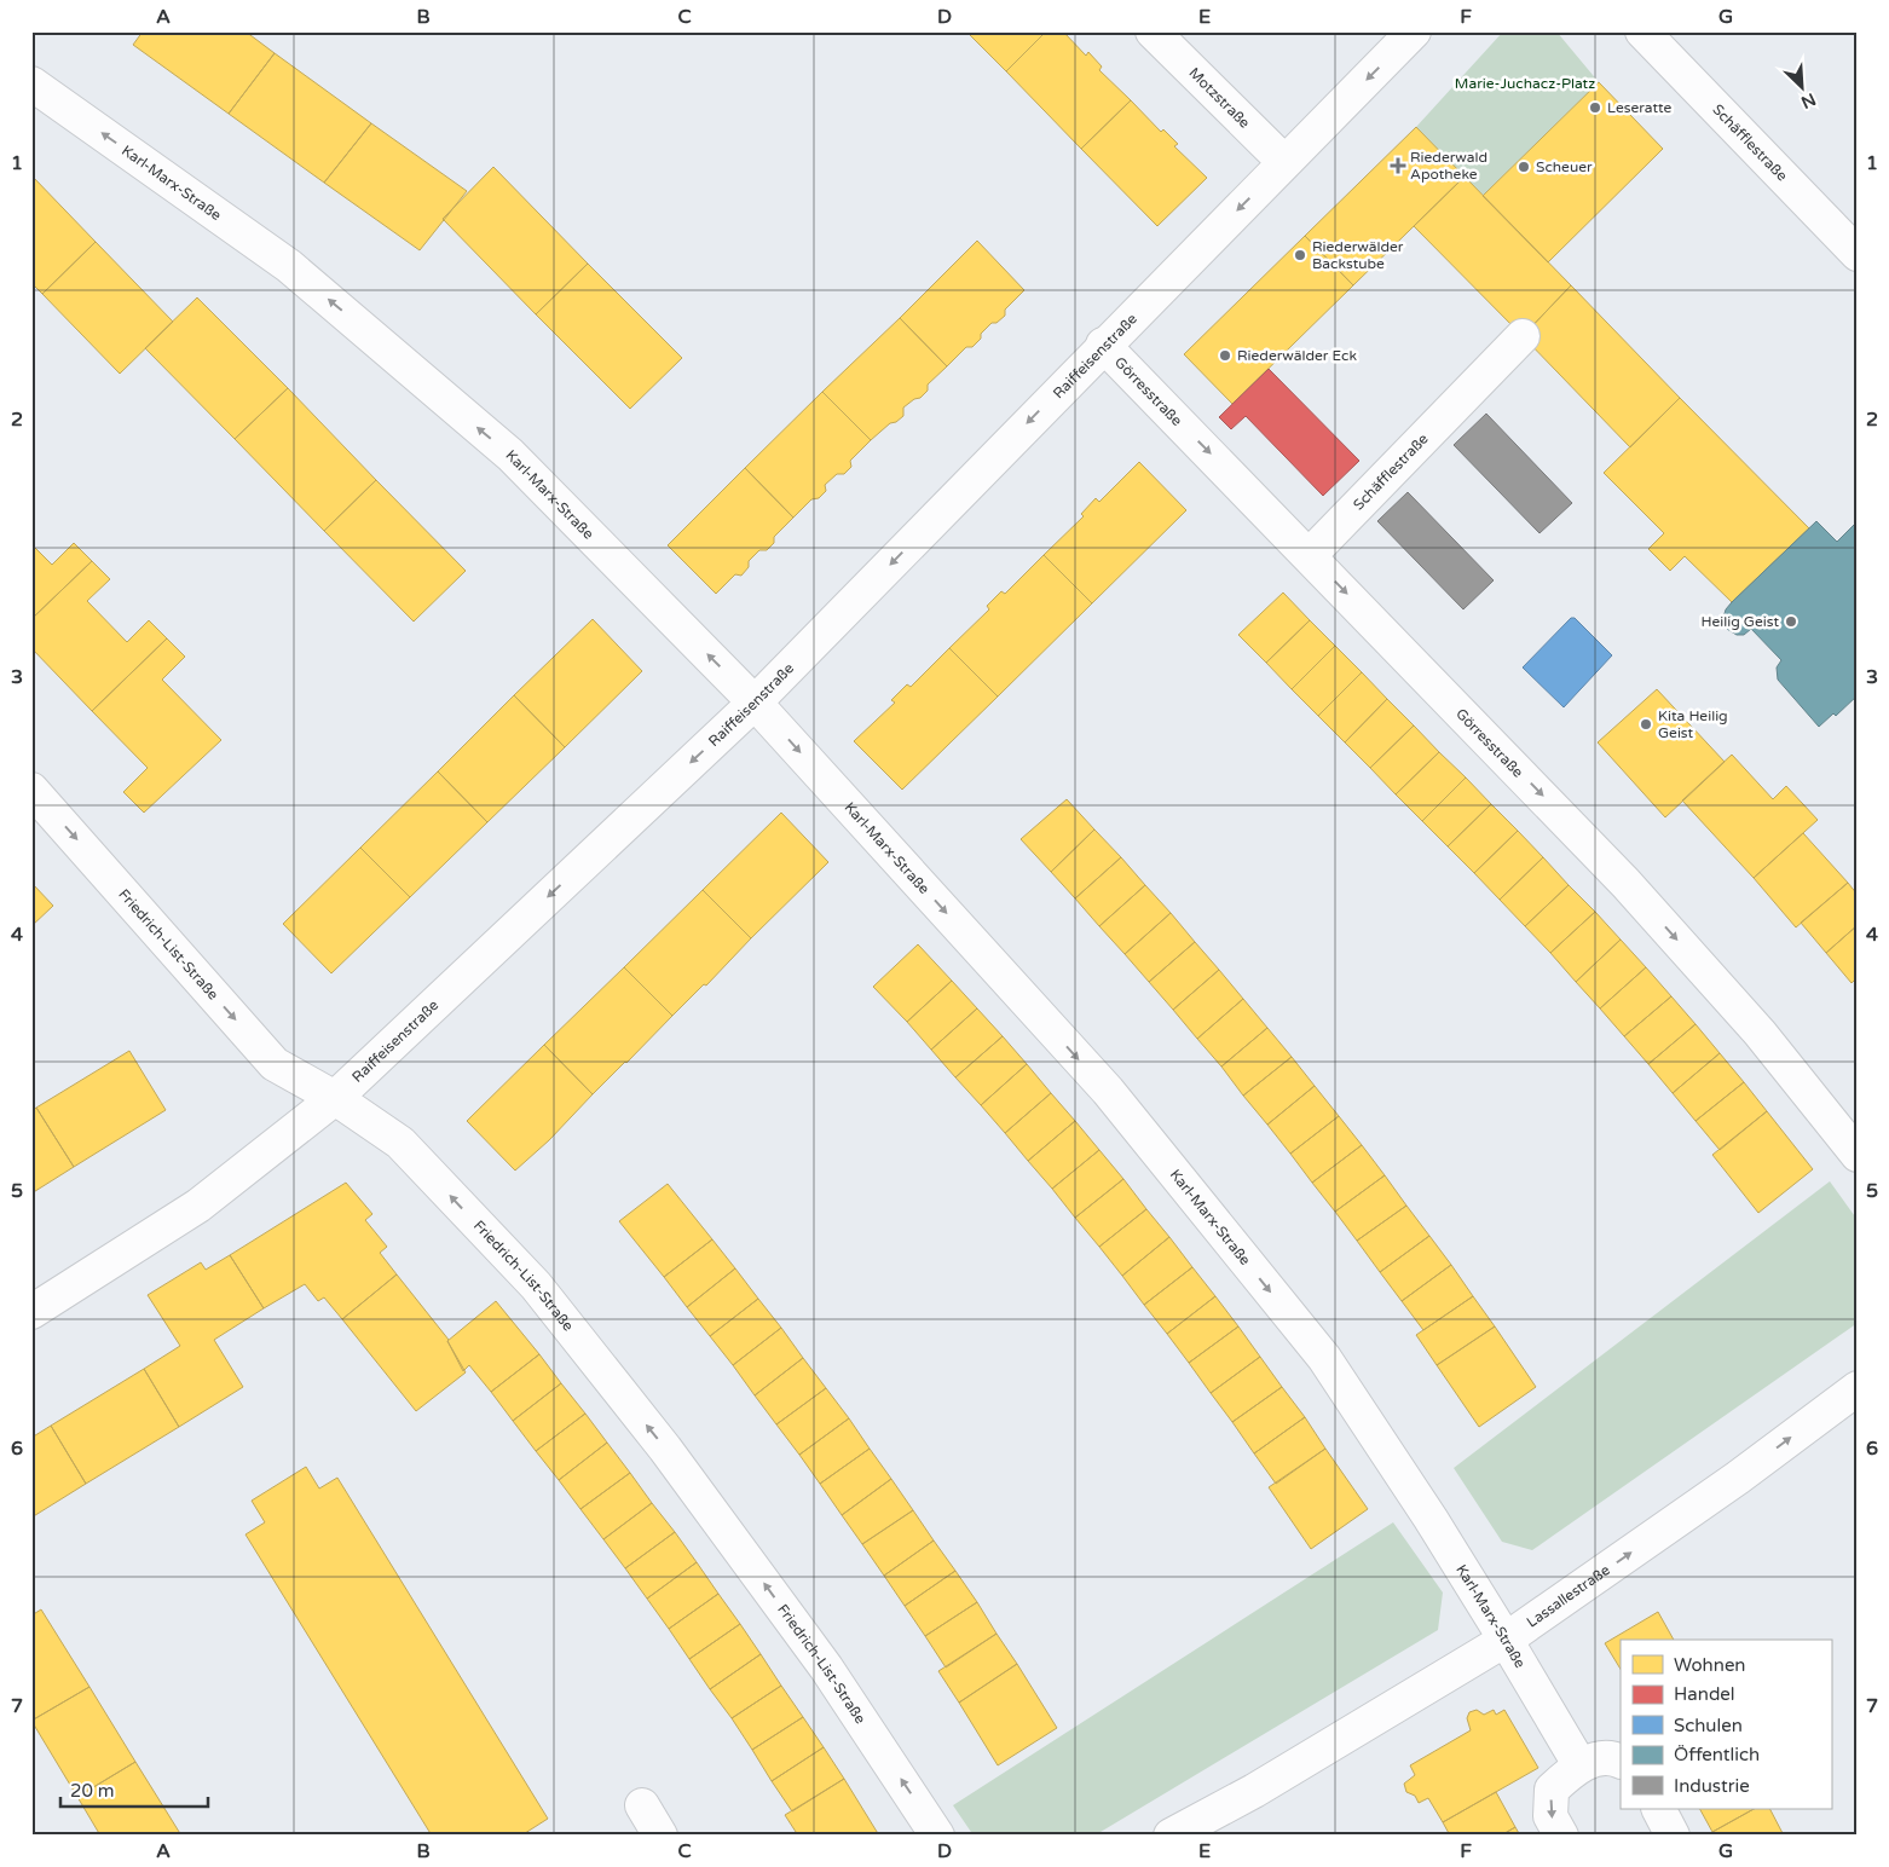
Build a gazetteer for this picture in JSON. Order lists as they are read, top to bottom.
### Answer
{
  "streets": {
    "street": [
      "Motzstraße",
      "Schäfflestraße",
      "Karl-Marx-Straße",
      "Raiffeisenstraße",
      "Görresstraße",
      "Friedrich-List-Straße",
      "Lassallestraße"
    ]
  },
  "crossings": [
    ["Motzstraße", "Raiffeisenstraße"],
    ["Schäfflestraße", "Görresstraße"],
    ["Karl-Marx-Straße", "Raiffeisenstraße"],
    ["Karl-Marx-Straße", "Lassallestraße"],
    ["Raiffeisenstraße", "Görresstraße"],
    ["Raiffeisenstraße", "Friedrich-List-Straße"]
  ],
  "one_way": ["Raiffeisenstraße", "Görresstraße", "Lassallestraße"],
  "parks": ["Marie-Juchacz-Platz"],
  "places": {
    "other": [
      "Leseratte",
      "Scheuer",
      "Riederwälder Backstube",
      "Riederwälder Eck",
      "Heilig Geist",
      "Kita Heilig Geist"
    ],
    "health": ["Riederwald Apotheke"]
  },
  "legend": [
    "Wohnen",
    "Handel",
    "Schulen",
    "Öffentlich",
    "Industrie"
  ],
  "scale_bar": "20 m",
  "north": "bottom right",
  "grid": {
    "columns": [
      "A",
      "B",
      "C",
      "D",
      "E",
      "F",
      "G"
    ],
    "rows": [
      "1",
      "2",
      "3",
      "4",
      "5",
      "6",
      "7"
    ]
  }
}
